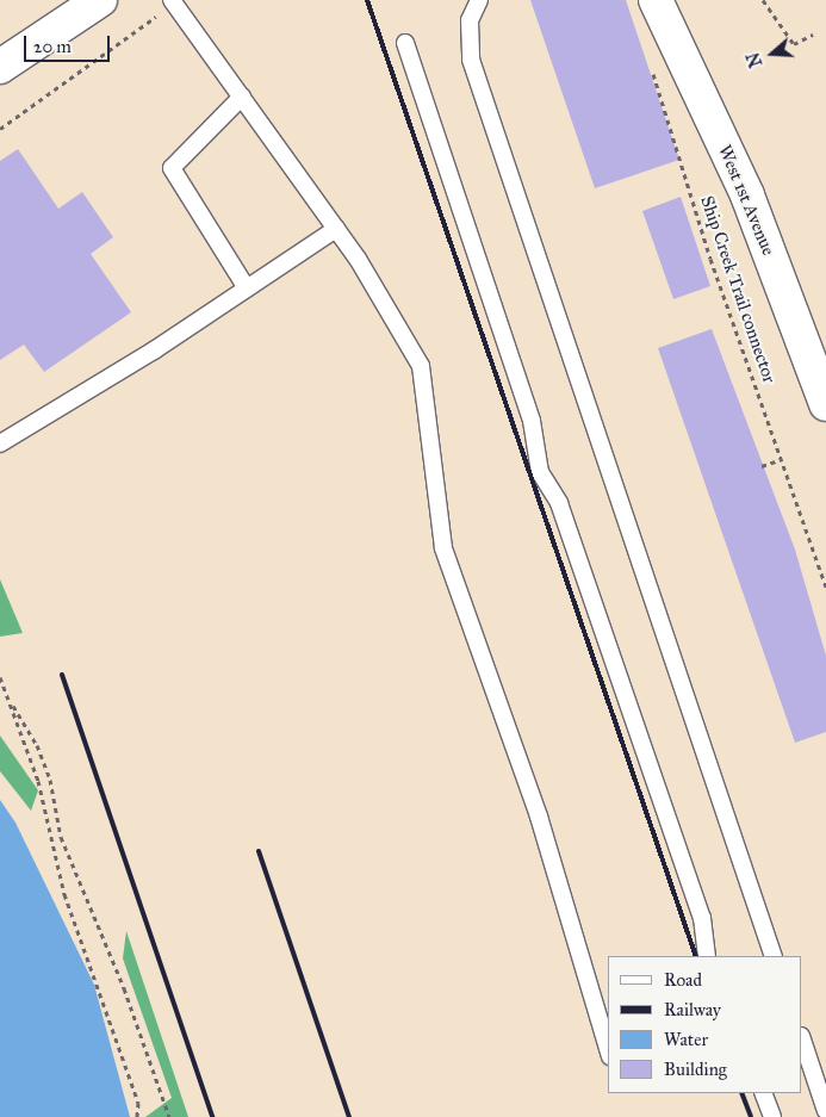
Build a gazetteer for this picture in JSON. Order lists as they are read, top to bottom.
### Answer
{
  "streets": {
    "street": ["West 1st Avenue"],
    "path": ["Ship Creek Trail connector"]
  },
  "legend": [
    "Road",
    "Railway",
    "Water",
    "Building"
  ],
  "scale_bar": "20 m",
  "north": "left"
}
